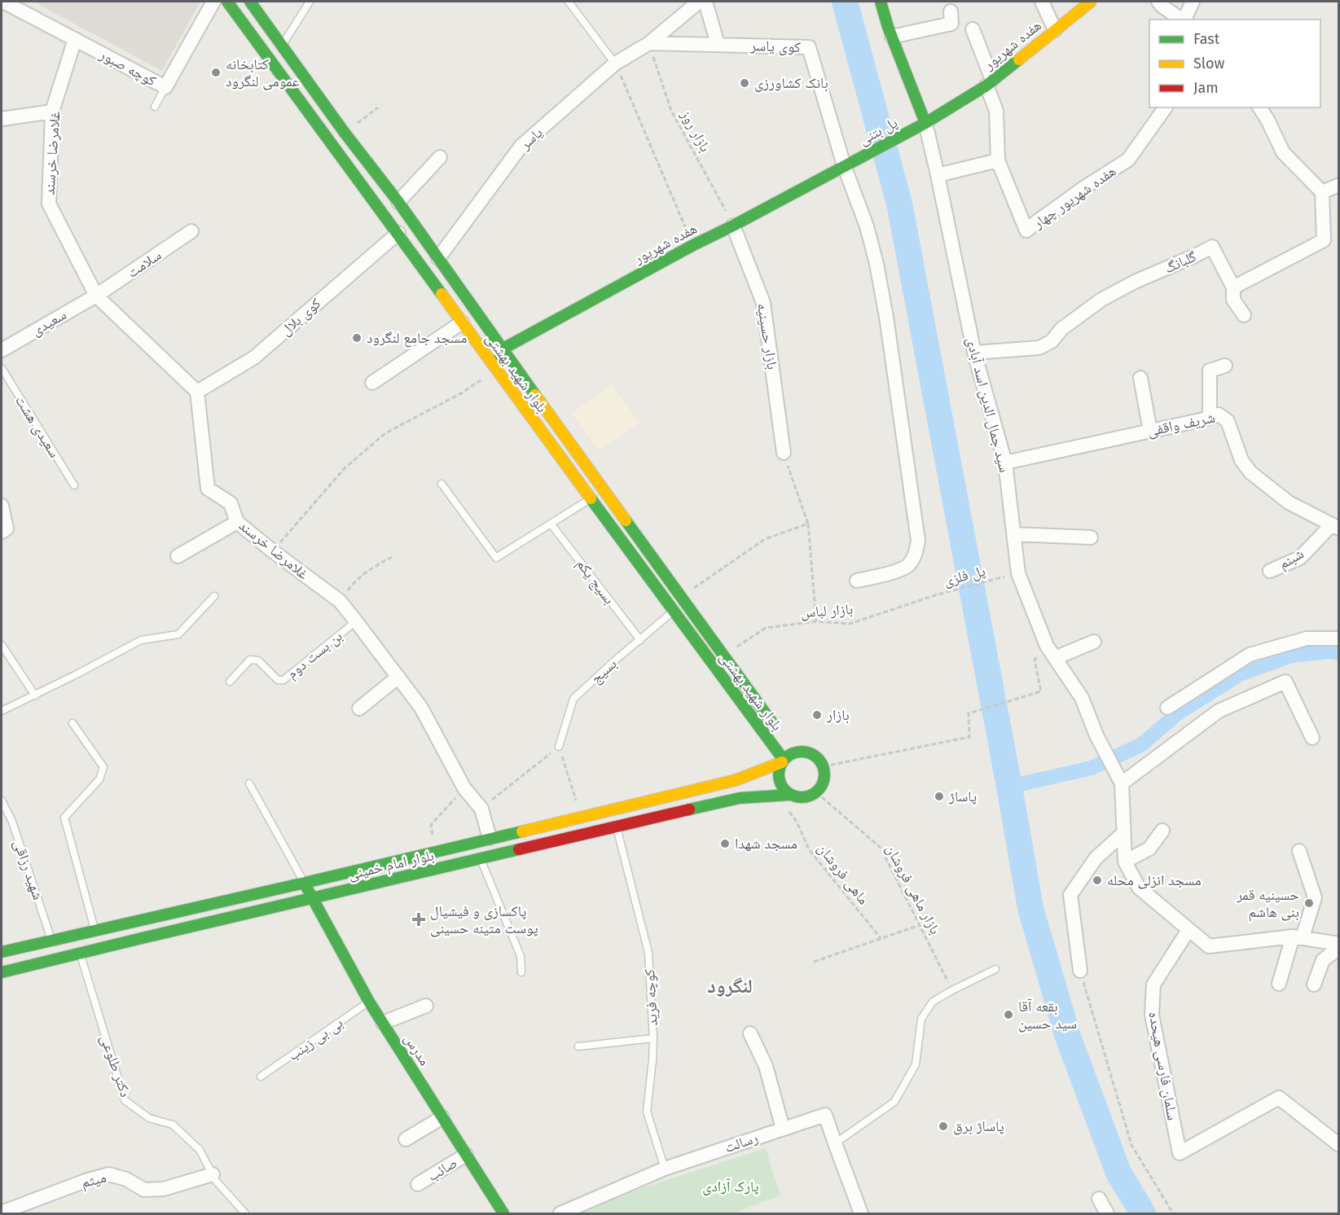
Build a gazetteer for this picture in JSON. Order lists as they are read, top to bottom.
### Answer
{
  "streets": {
    "main road": [
      "هفده شهریور",
      "پل بتنی",
      "بلوار شهید بهشتی",
      "بلوار امام خمینی",
      "مدرس"
    ],
    "street": [
      "کوی یاسر",
      "کوچه صبور",
      "یاسر",
      "غلامرضا خرسند",
      "هفده شهریور چهار",
      "گلبانگ",
      "سلامت",
      "کوی بلال",
      "سعیدی",
      "بازار حسینیه",
      "سید جمال الدین اسد آبادی",
      "شریف واقفی",
      "شبنم",
      "سلمان فارسی هیحده",
      "رسالت",
      "صائب",
      "میثم"
    ],
    "lane": [
      "سعیدی هشت",
      "بسیج یکم",
      "بن بست دوم",
      "بسیج",
      "شهید رزاقی",
      "کوچه فرید",
      "بی بی زینب",
      "دکتر طلوعی"
    ],
    "path": [
      "بازار روز",
      "پل فلزی",
      "بازار لباس",
      "ماهی فروشان",
      "بازار ماهی فروشان"
    ]
  },
  "crossings": [
    ["هفده شهریور", "کوی یاسر"],
    ["هفده شهریور", "بازار روز"],
    ["هفده شهریور", "پل بتنی"],
    ["هفده شهریور", "هفده شهریور چهار"],
    ["هفده شهریور", "بازار حسینیه"],
    ["هفده شهریور", "بلوار شهید بهشتی"],
    ["هفده شهریور", "سید جمال الدین اسد آبادی"],
    ["کوی یاسر", "بازار روز"],
    ["کوی یاسر", "پل بتنی"],
    ["کوی یاسر", "یاسر"],
    ["کوچه صبور", "غلامرضا خرسند"],
    ["بازار روز", "یاسر"],
    ["بازار روز", "بازار حسینیه"],
    ["پل بتنی", "سید جمال الدین اسد آبادی"],
    ["یاسر", "بلوار شهید بهشتی"],
    ["غلامرضا خرسند", "سلامت"],
    ["غلامرضا خرسند", "کوی بلال"],
    ["غلامرضا خرسند", "سعیدی"],
    ["غلامرضا خرسند", "بن بست دوم"],
    ["غلامرضا خرسند", "بلوار امام خمینی"],
    ["گلبانگ", "سید جمال الدین اسد آبادی"],
    ["سلامت", "سعیدی"],
    ["کوی بلال", "بلوار شهید بهشتی"],
    ["بلوار شهید بهشتی", "بازار لباس"],
    ["بلوار شهید بهشتی", "بسیج"],
    ["بلوار شهید بهشتی", "بلوار امام خمینی"],
    ["بلوار شهید بهشتی", "بازار ماهی فروشان"],
    ["سید جمال الدین اسد آبادی", "شریف واقفی"],
    ["شریف واقفی", "شبنم"],
    ["پل فلزی", "بازار لباس"],
    ["بسیج یکم", "بسیج"],
    ["بلوار امام خمینی", "شهید رزاقی"],
    ["بلوار امام خمینی", "ماهی فروشان"],
    ["بلوار امام خمینی", "بازار ماهی فروشان"],
    ["بلوار امام خمینی", "کوچه فرید"],
    ["بلوار امام خمینی", "مدرس"],
    ["بلوار امام خمینی", "دکتر طلوعی"],
    ["کوچه فرید", "رسالت"],
    ["بی بی زینب", "مدرس"],
    ["مدرس", "صائب"],
    ["دکتر طلوعی", "میثم"]
  ],
  "districts": ["لنگرود"],
  "parks": ["پارک آزادی"],
  "places": {
    "other": [
      "کتابخانه عمومی لنگرود",
      "بانک کشاورزی",
      "مسجد جامع لنگرود",
      "بازار",
      "پاساژ",
      "مسجد شهدا",
      "مسجد انزلی محله",
      "حسینیه قمر بنی هاشم",
      "بقعه آقا سید حسین",
      "پاساژ برق"
    ],
    "health": ["پاکسازی و فیشیال پوست متینه حسینی"]
  },
  "legend": ["Fast", "Slow", "Jam"]
}
